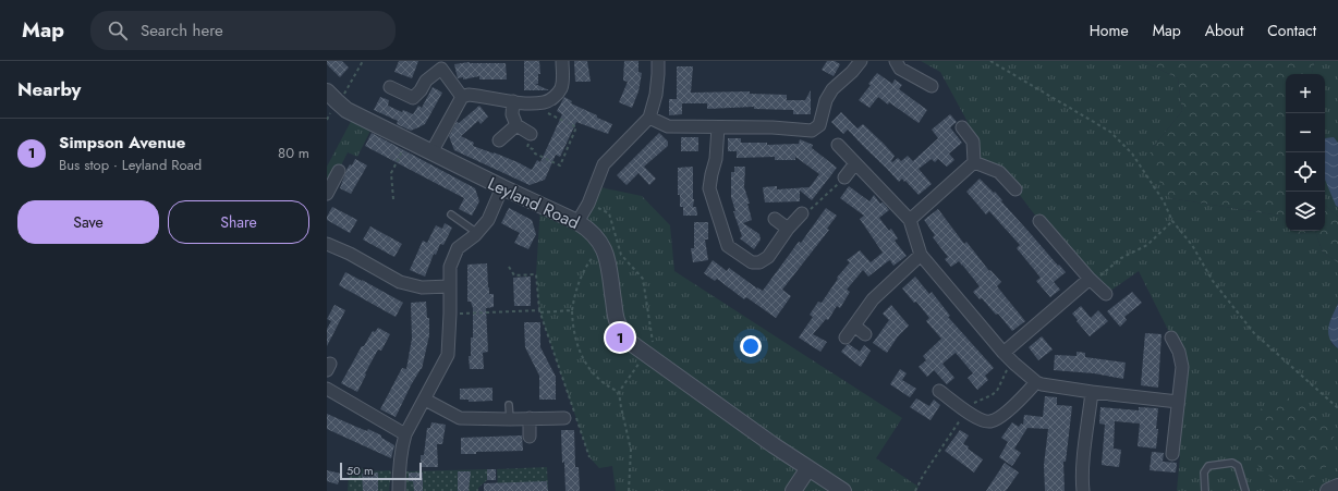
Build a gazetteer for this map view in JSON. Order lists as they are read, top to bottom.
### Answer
{
  "streets": {
    "street": ["Leyland Road"]
  },
  "scale_bar": "50 m",
  "page": {
    "header": "Map",
    "search": "Search here",
    "nav": [
      "Home",
      "Map",
      "About",
      "Contact"
    ],
    "heading": "Nearby",
    "map_buttons": ["+", "−"],
    "list": [
      {
        "mark": "1",
        "name": "Simpson Avenue",
        "note": "Bus stop · Leyland Road",
        "value": "80 m"
      }
    ],
    "buttons": ["Save", "Share"],
    "pins": "1",
    "scale": "50 m"
  }
}
